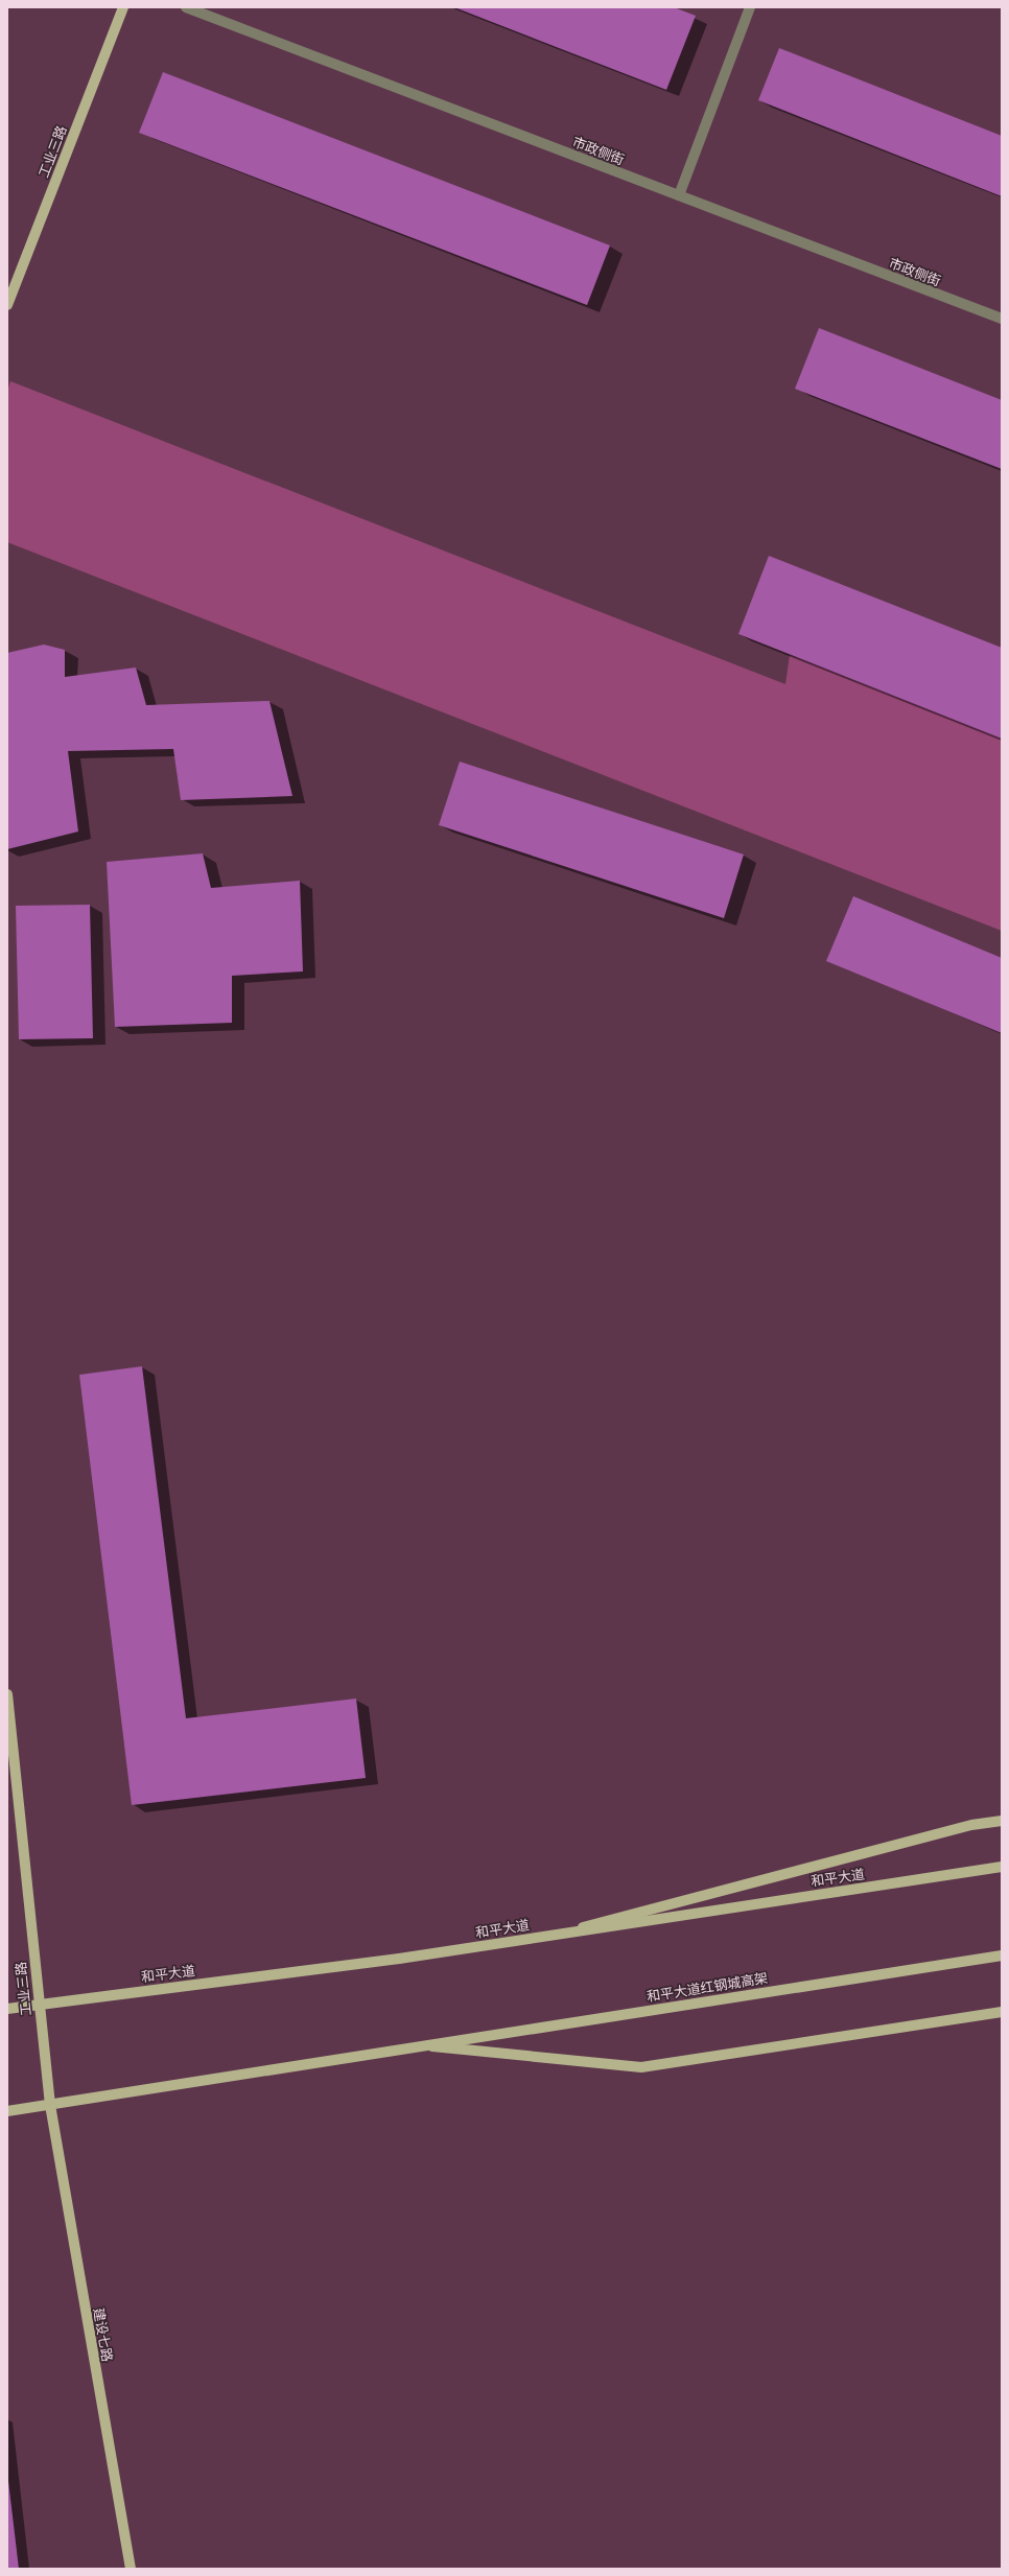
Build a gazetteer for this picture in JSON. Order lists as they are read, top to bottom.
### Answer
{
  "streets": {
    "main road": [
      "工业三路",
      "和平大道",
      "和平大道红钢城高架",
      "建设七路"
    ],
    "street": ["市政侧街"]
  },
  "crossings": [
    ["工业三路", "和平大道"],
    ["工业三路", "建设七路"]
  ]
}
